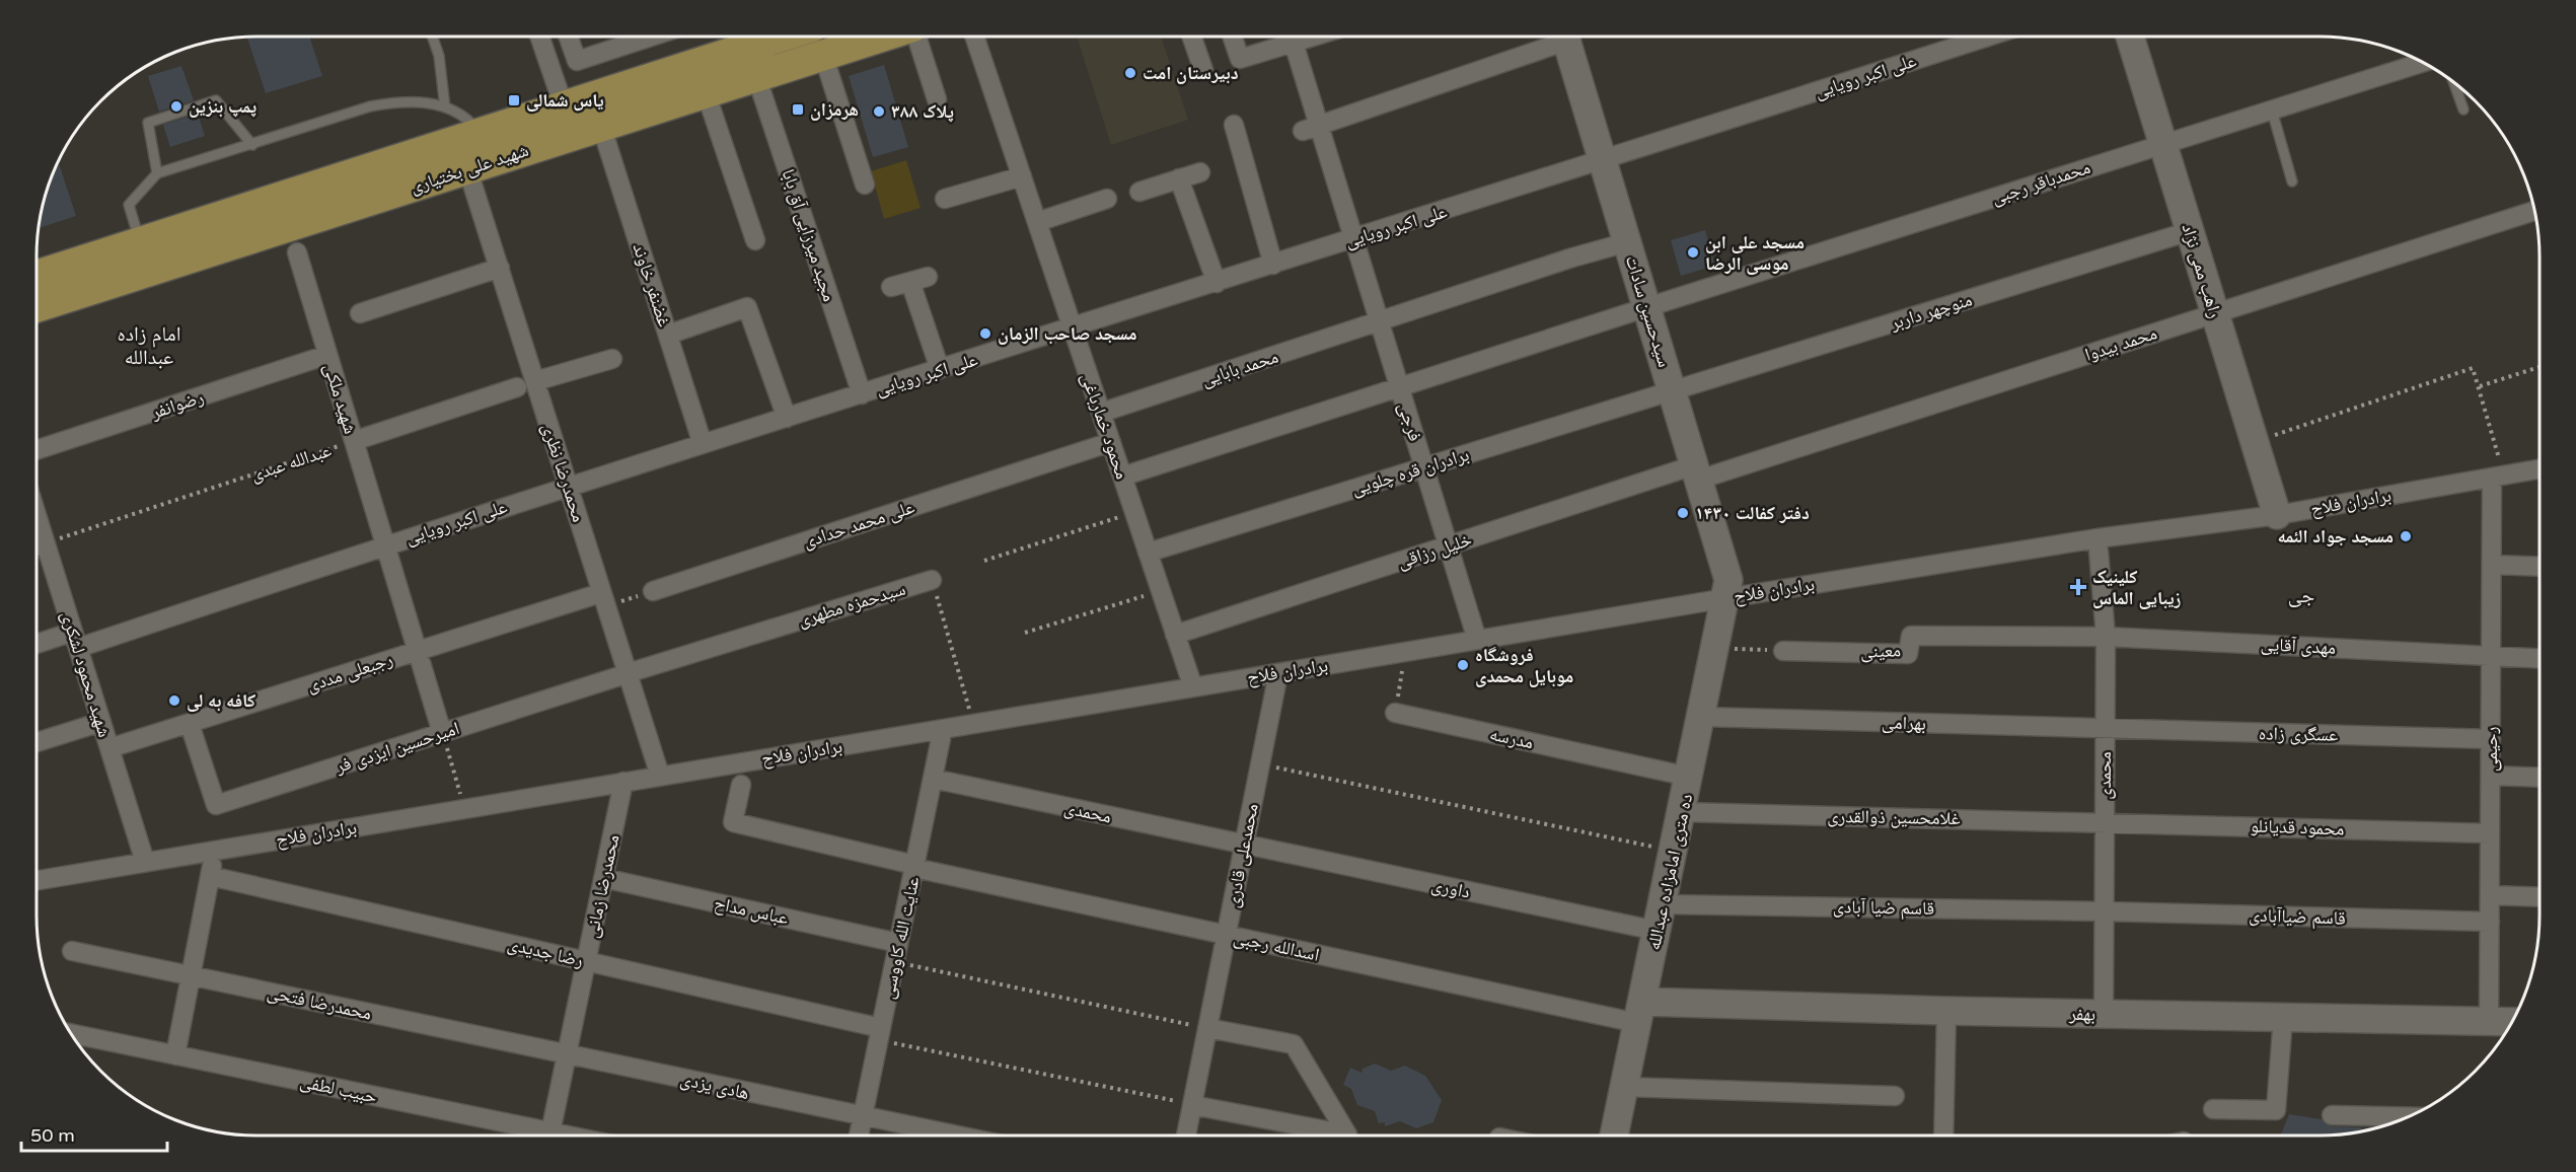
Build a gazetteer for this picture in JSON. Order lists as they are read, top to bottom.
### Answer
{
  "streets": {
    "main road": ["شهید علی بختیاری"],
    "street": [
      "علی اکبر رویایی",
      "محمدباقر رجبی",
      "مجید میرزایی آق بابا",
      "راهب ممی نژاد",
      "غضنفر خاوند",
      "سیدحسین سادات",
      "منوچهر داربر",
      "محمد بیدوا",
      "محمد بابایی",
      "شهید ملکی",
      "رضوانفر",
      "فرجی",
      "محمود خمارباغی",
      "عبدالله عبدی",
      "برادران قره چلویی",
      "محمدرضا نظری",
      "برادران فلاح",
      "علی محمد حدادی",
      "خلیل رزاقی",
      "سیدحمزه مطهری",
      "مهدی آقایی",
      "معینی",
      "رجبعلی مددی",
      "شهید محمود لشکری",
      "بهرامی",
      "عسگری زاده",
      "مدرسه",
      "امیرحسین ایزدی فر",
      "رحیمی",
      "محمدی",
      "غلامحسین ذوالقدری",
      "محمود قدیانلو",
      "محمدعلی قادری",
      "ده متری امامزاده عبدالله",
      "محمدرضا زمانی",
      "داوری",
      "قاسم ضیا آبادی",
      "عباس مداح",
      "قاسم ضیاآبادی",
      "عنایت‌ الله کاووسی",
      "اسدالله رجبی",
      "رضا جدیدی",
      "محمدرضا فتحی",
      "بهفر",
      "هادی یزدی",
      "حبیب لطفی"
    ]
  },
  "crossings": [
    ["علی اکبر رویایی", "مجید میرزایی آق بابا"],
    ["علی اکبر رویایی", "غضنفر خاوند"],
    ["علی اکبر رویایی", "سیدحسین سادات"],
    ["علی اکبر رویایی", "شهید ملکی"],
    ["علی اکبر رویایی", "فرجی"],
    ["علی اکبر رویایی", "محمود خمارباغی"],
    ["علی اکبر رویایی", "محمدرضا نظری"],
    ["علی اکبر رویایی", "شهید محمود لشکری"],
    ["شهید علی بختیاری", "مجید میرزایی آق بابا"],
    ["شهید علی بختیاری", "غضنفر خاوند"],
    ["شهید علی بختیاری", "محمدرضا نظری"],
    ["محمدباقر رجبی", "راهب ممی نژاد"],
    ["محمدباقر رجبی", "سیدحسین سادات"],
    ["محمدباقر رجبی", "فرجی"],
    ["محمدباقر رجبی", "محمود خمارباغی"],
    ["راهب ممی نژاد", "منوچهر داربر"],
    ["راهب ممی نژاد", "محمد بیدوا"],
    ["راهب ممی نژاد", "برادران فلاح"],
    ["سیدحسین سادات", "منوچهر داربر"],
    ["سیدحسین سادات", "محمد بیدوا"],
    ["سیدحسین سادات", "محمد بابایی"],
    ["سیدحسین سادات", "برادران قره چلویی"],
    ["سیدحسین سادات", "برادران فلاح"],
    ["سیدحسین سادات", "خلیل رزاقی"],
    ["سیدحسین سادات", "ده متری امامزاده عبدالله"],
    ["منوچهر داربر", "برادران قره چلویی"],
    ["محمد بیدوا", "خلیل رزاقی"],
    ["محمد بابایی", "فرجی"],
    ["محمد بابایی", "محمود خمارباغی"],
    ["شهید ملکی", "رضوانفر"],
    ["شهید ملکی", "عبدالله عبدی"],
    ["شهید ملکی", "رجبعلی مددی"],
    ["شهید ملکی", "امیرحسین ایزدی فر"],
    ["فرجی", "برادران قره چلویی"],
    ["فرجی", "برادران فلاح"],
    ["فرجی", "خلیل رزاقی"],
    ["محمود خمارباغی", "برادران قره چلویی"],
    ["محمود خمارباغی", "برادران فلاح"],
    ["محمود خمارباغی", "علی محمد حدادی"],
    ["محمود خمارباغی", "خلیل رزاقی"],
    ["عبدالله عبدی", "محمدرضا نظری"],
    ["محمدرضا نظری", "برادران فلاح"],
    ["محمدرضا نظری", "سیدحمزه مطهری"],
    ["محمدرضا نظری", "رجبعلی مددی"],
    ["محمدرضا نظری", "امیرحسین ایزدی فر"],
    ["برادران فلاح", "شهید محمود لشکری"],
    ["برادران فلاح", "رحیمی"],
    ["برادران فلاح", "محمدی"],
    ["برادران فلاح", "محمدعلی قادری"],
    ["برادران فلاح", "ده متری امامزاده عبدالله"],
    ["برادران فلاح", "محمدرضا زمانی"],
    ["برادران فلاح", "عنایت‌ الله کاووسی"],
    ["سیدحمزه مطهری", "امیرحسین ایزدی فر"],
    ["مهدی آقایی", "معینی"],
    ["مهدی آقایی", "رحیمی"],
    ["مهدی آقایی", "محمدی"],
    ["معینی", "محمدی"],
    ["رجبعلی مددی", "شهید محمود لشکری"],
    ["رجبعلی مددی", "امیرحسین ایزدی فر"],
    ["بهرامی", "عسگری زاده"],
    ["بهرامی", "محمدی"],
    ["بهرامی", "ده متری امامزاده عبدالله"],
    ["عسگری زاده", "رحیمی"],
    ["عسگری زاده", "محمدی"],
    ["مدرسه", "ده متری امامزاده عبدالله"],
    ["رحیمی", "محمود قدیانلو"],
    ["رحیمی", "قاسم ضیاآبادی"],
    ["رحیمی", "بهفر"],
    ["محمدی", "غلامحسین ذوالقدری"],
    ["محمدی", "محمود قدیانلو"],
    ["محمدی", "محمدعلی قادری"],
    ["محمدی", "داوری"],
    ["محمدی", "قاسم ضیا آبادی"],
    ["محمدی", "قاسم ضیاآبادی"],
    ["محمدی", "عنایت‌ الله کاووسی"],
    ["محمدی", "بهفر"],
    ["غلامحسین ذوالقدری", "محمود قدیانلو"],
    ["غلامحسین ذوالقدری", "ده متری امامزاده عبدالله"],
    ["محمدعلی قادری", "داوری"],
    ["محمدعلی قادری", "اسدالله رجبی"],
    ["ده متری امامزاده عبدالله", "داوری"],
    ["ده متری امامزاده عبدالله", "قاسم ضیا آبادی"],
    ["ده متری امامزاده عبدالله", "اسدالله رجبی"],
    ["ده متری امامزاده عبدالله", "بهفر"],
    ["محمدرضا زمانی", "عباس مداح"],
    ["محمدرضا زمانی", "رضا جدیدی"],
    ["محمدرضا زمانی", "محمدرضا فتحی"],
    ["محمدرضا زمانی", "هادی یزدی"],
    ["محمدرضا زمانی", "حبیب لطفی"],
    ["قاسم ضیا آبادی", "قاسم ضیاآبادی"],
    ["عباس مداح", "عنایت‌ الله کاووسی"],
    ["عنایت‌ الله کاووسی", "اسدالله رجبی"],
    ["عنایت‌ الله کاووسی", "رضا جدیدی"],
    ["عنایت‌ الله کاووسی", "هادی یزدی"],
    ["اسدالله رجبی", "بهفر"],
    ["محمدرضا فتحی", "هادی یزدی"]
  ],
  "districts": ["امام زاده عبدالله", "جی"],
  "places": {
    "other": [
      "دبیرستان امت",
      "پمپ بنزین",
      "پلاک ۳۸۸",
      "مسجد علی ابن موسی الرضا",
      "مسجد صاحب الزمان",
      "دفتر کفالت ۱۴۳۰",
      "مسجد جواد الئمه",
      "فروشگاه موبایل محمدی",
      "کافه به لی"
    ],
    "transit": ["یاس شمالی", "هرمزان"],
    "health": ["کلینیک زیبایی الماس"]
  },
  "scale_bar": "50 m"
}
